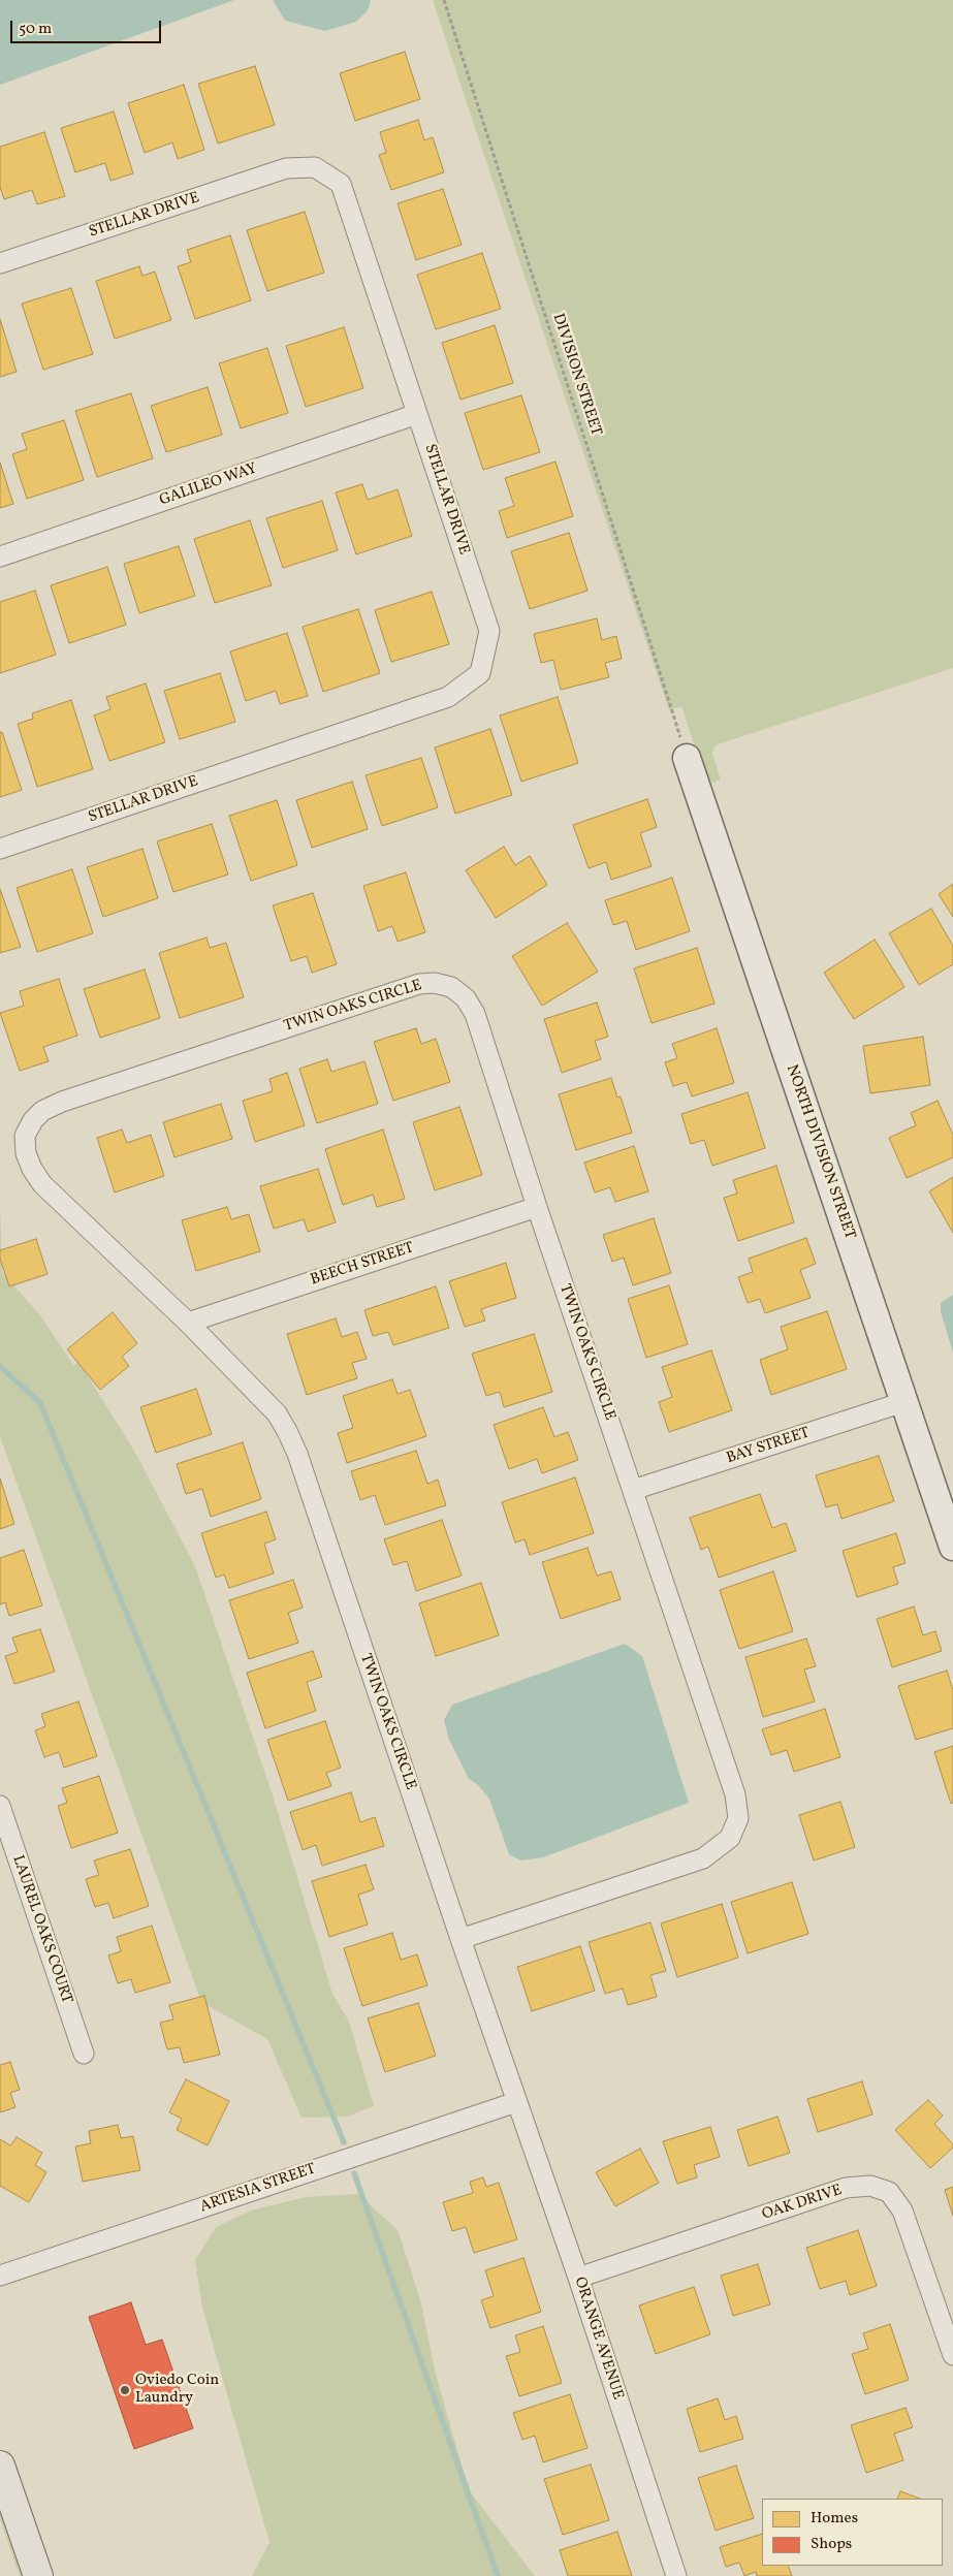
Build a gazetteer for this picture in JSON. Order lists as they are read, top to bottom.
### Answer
{
  "streets": {
    "street": [
      "STELLAR DRIVE",
      "GALILEO WAY",
      "TWIN OAKS CIRCLE",
      "NORTH DIVISION STREET",
      "BEECH STREET",
      "BAY STREET",
      "LAUREL OAKS COURT",
      "ARTESIA STREET",
      "OAK DRIVE",
      "ORANGE AVENUE"
    ],
    "path": ["DIVISION STREET"]
  },
  "crossings": [
    ["STELLAR DRIVE", "GALILEO WAY"],
    ["DIVISION STREET", "NORTH DIVISION STREET"],
    ["TWIN OAKS CIRCLE", "BEECH STREET"],
    ["TWIN OAKS CIRCLE", "BAY STREET"],
    ["TWIN OAKS CIRCLE", "ARTESIA STREET"],
    ["TWIN OAKS CIRCLE", "ORANGE AVENUE"],
    ["NORTH DIVISION STREET", "BAY STREET"],
    ["ARTESIA STREET", "ORANGE AVENUE"],
    ["OAK DRIVE", "ORANGE AVENUE"]
  ],
  "places": ["Oviedo Coin Laundry"],
  "legend": ["Homes", "Shops"],
  "scale_bar": "50 m"
}
